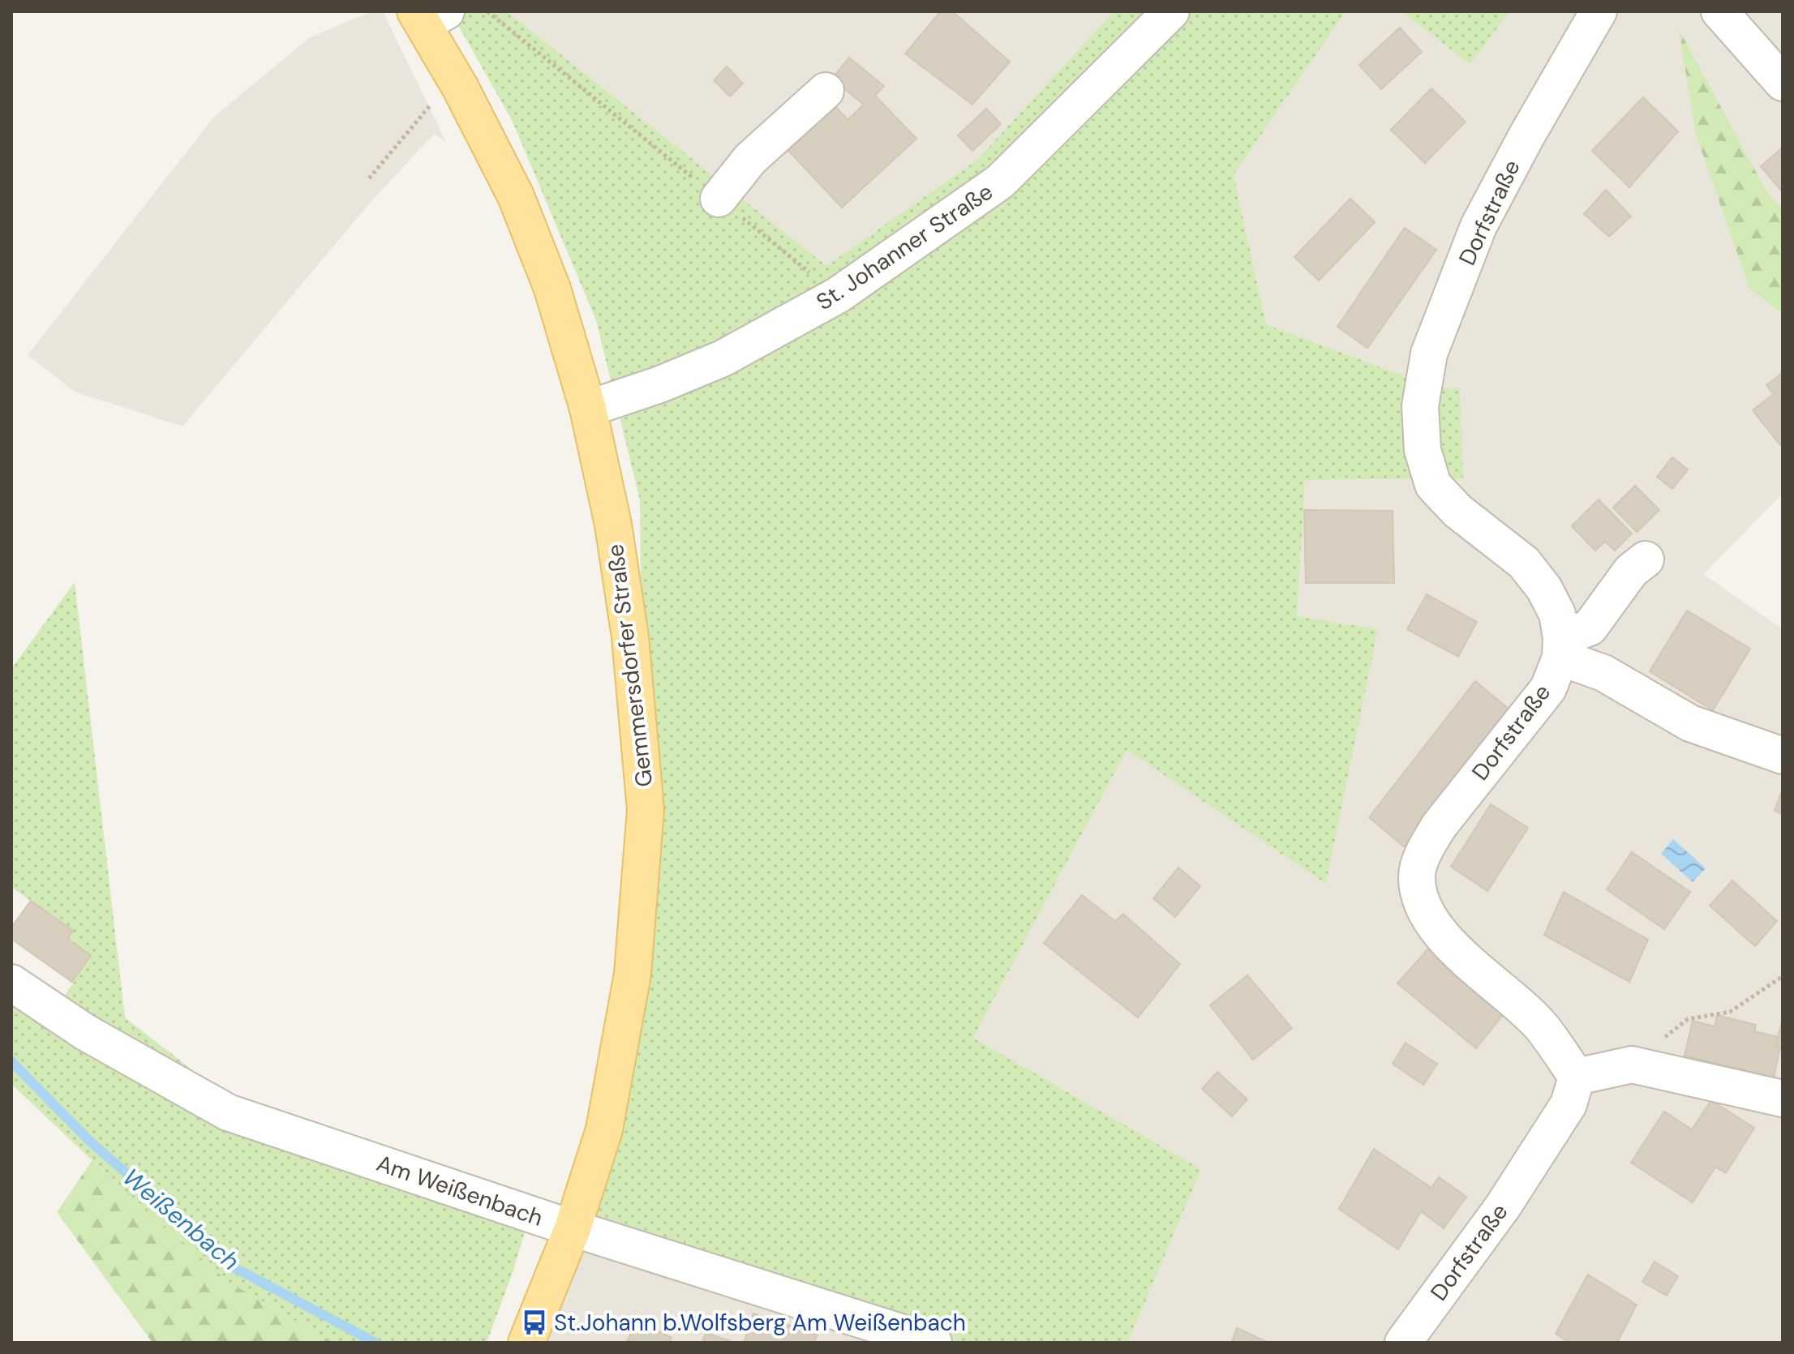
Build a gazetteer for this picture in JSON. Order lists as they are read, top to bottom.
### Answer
{
  "streets": {
    "main road": ["Gemmersdorfer Straße"],
    "street": ["Dorfstraße", "St. Johanner Straße", "Am Weißenbach"]
  },
  "crossings": [
    ["St. Johanner Straße", "Gemmersdorfer Straße"],
    ["Gemmersdorfer Straße", "Am Weißenbach"]
  ],
  "water": ["Weißenbach"],
  "places": {
    "bus stop": ["St.Johann b.Wolfsberg Am Weißenbach"]
  }
}
